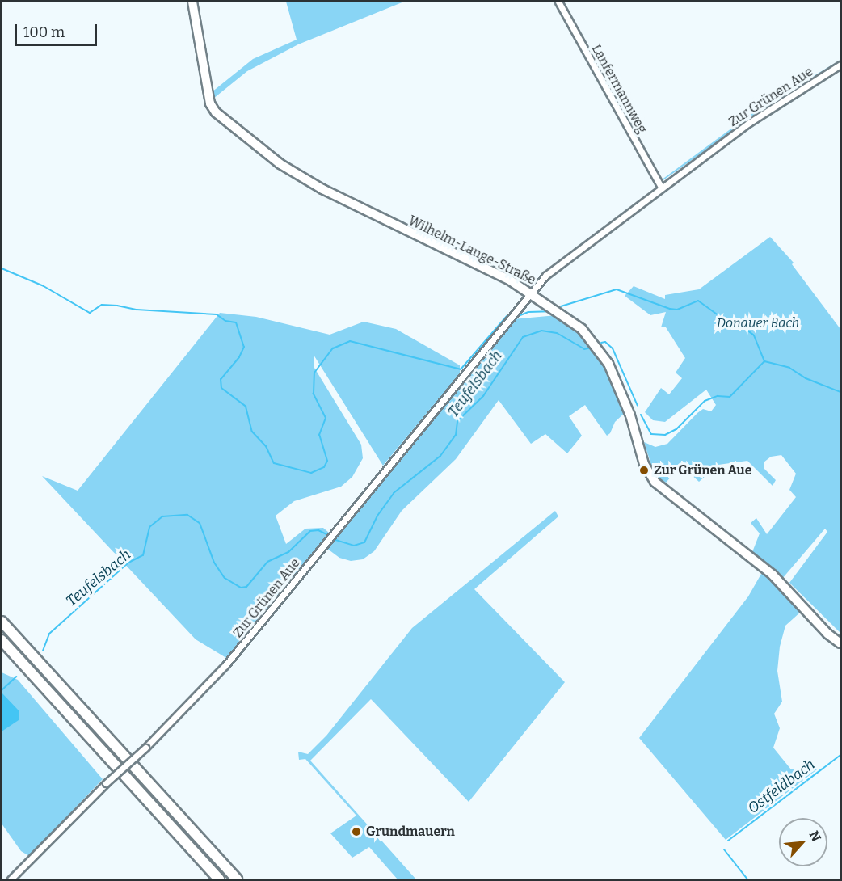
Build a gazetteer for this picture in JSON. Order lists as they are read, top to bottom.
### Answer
{
  "streets": {
    "street": ["Lanfermannweg", "Zur Grünen Aue", "Wilhelm-Lange-Straße"]
  },
  "crossings": [
    ["Lanfermannweg", "Zur Grünen Aue"],
    ["Zur Grünen Aue", "Wilhelm-Lange-Straße"]
  ],
  "water": ["Teufelsbach", "Ostfeldbach"],
  "parks": ["Donauer Bach"],
  "places": ["Zur Grünen Aue", "Grundmauern"],
  "scale_bar": "100 m",
  "north": "top right"
}
